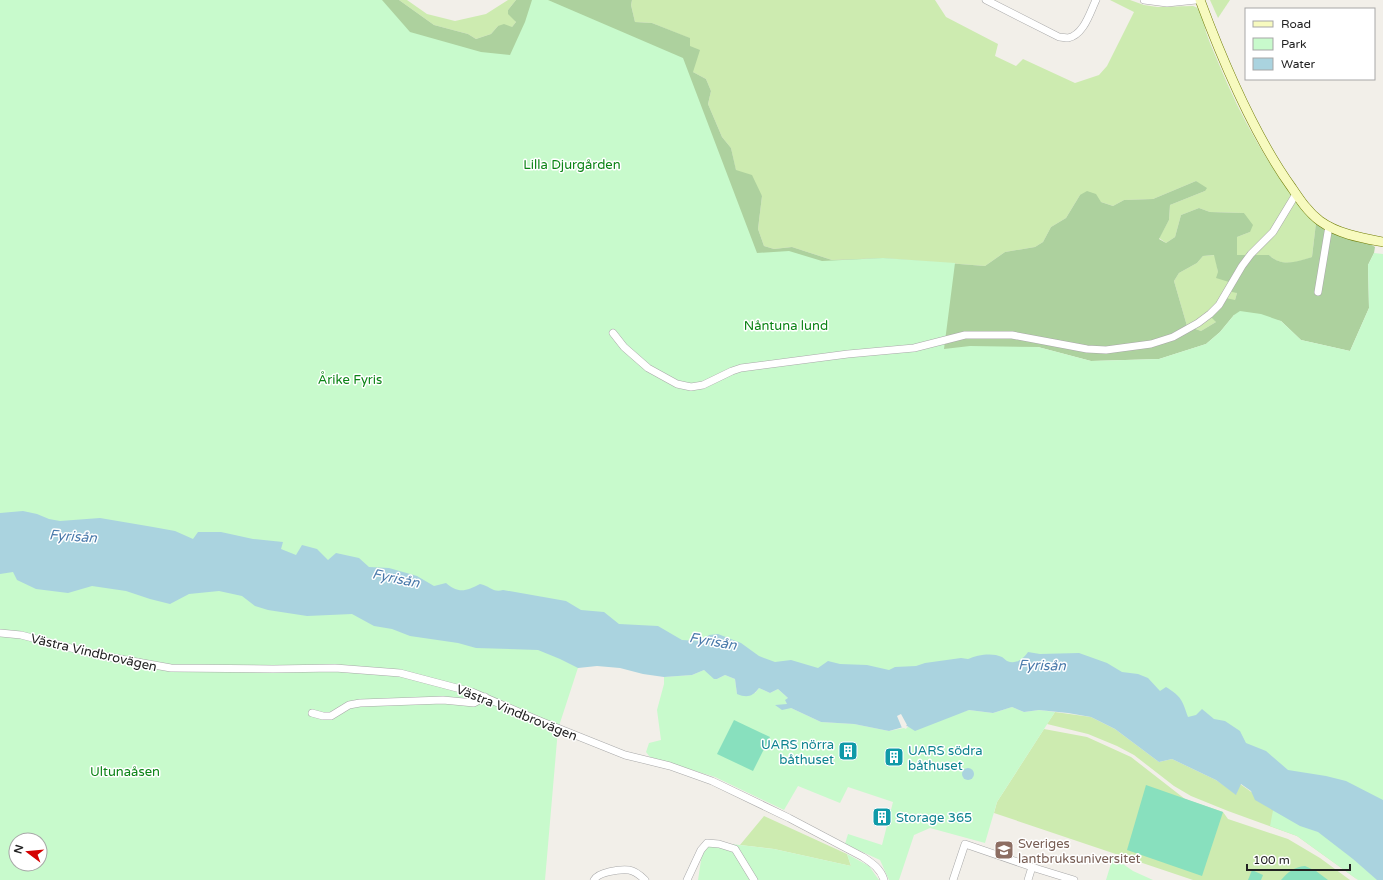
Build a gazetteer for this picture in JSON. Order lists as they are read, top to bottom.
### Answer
{
  "streets": {
    "street": ["Västra Vindbrovägen"]
  },
  "water": ["Fyrisån"],
  "parks": [
    "Lilla Djurgården",
    "Nåntuna lund",
    "Årike Fyris",
    "Ultunaåsen"
  ],
  "places": {
    "building": ["UARS nörra båthuset", "UARS södra båthuset", "Storage 365"],
    "school or university": ["Sveriges lantbruksuniversitet"]
  },
  "legend": ["Road", "Park", "Water"],
  "scale_bar": "100 m",
  "north": "left"
}
